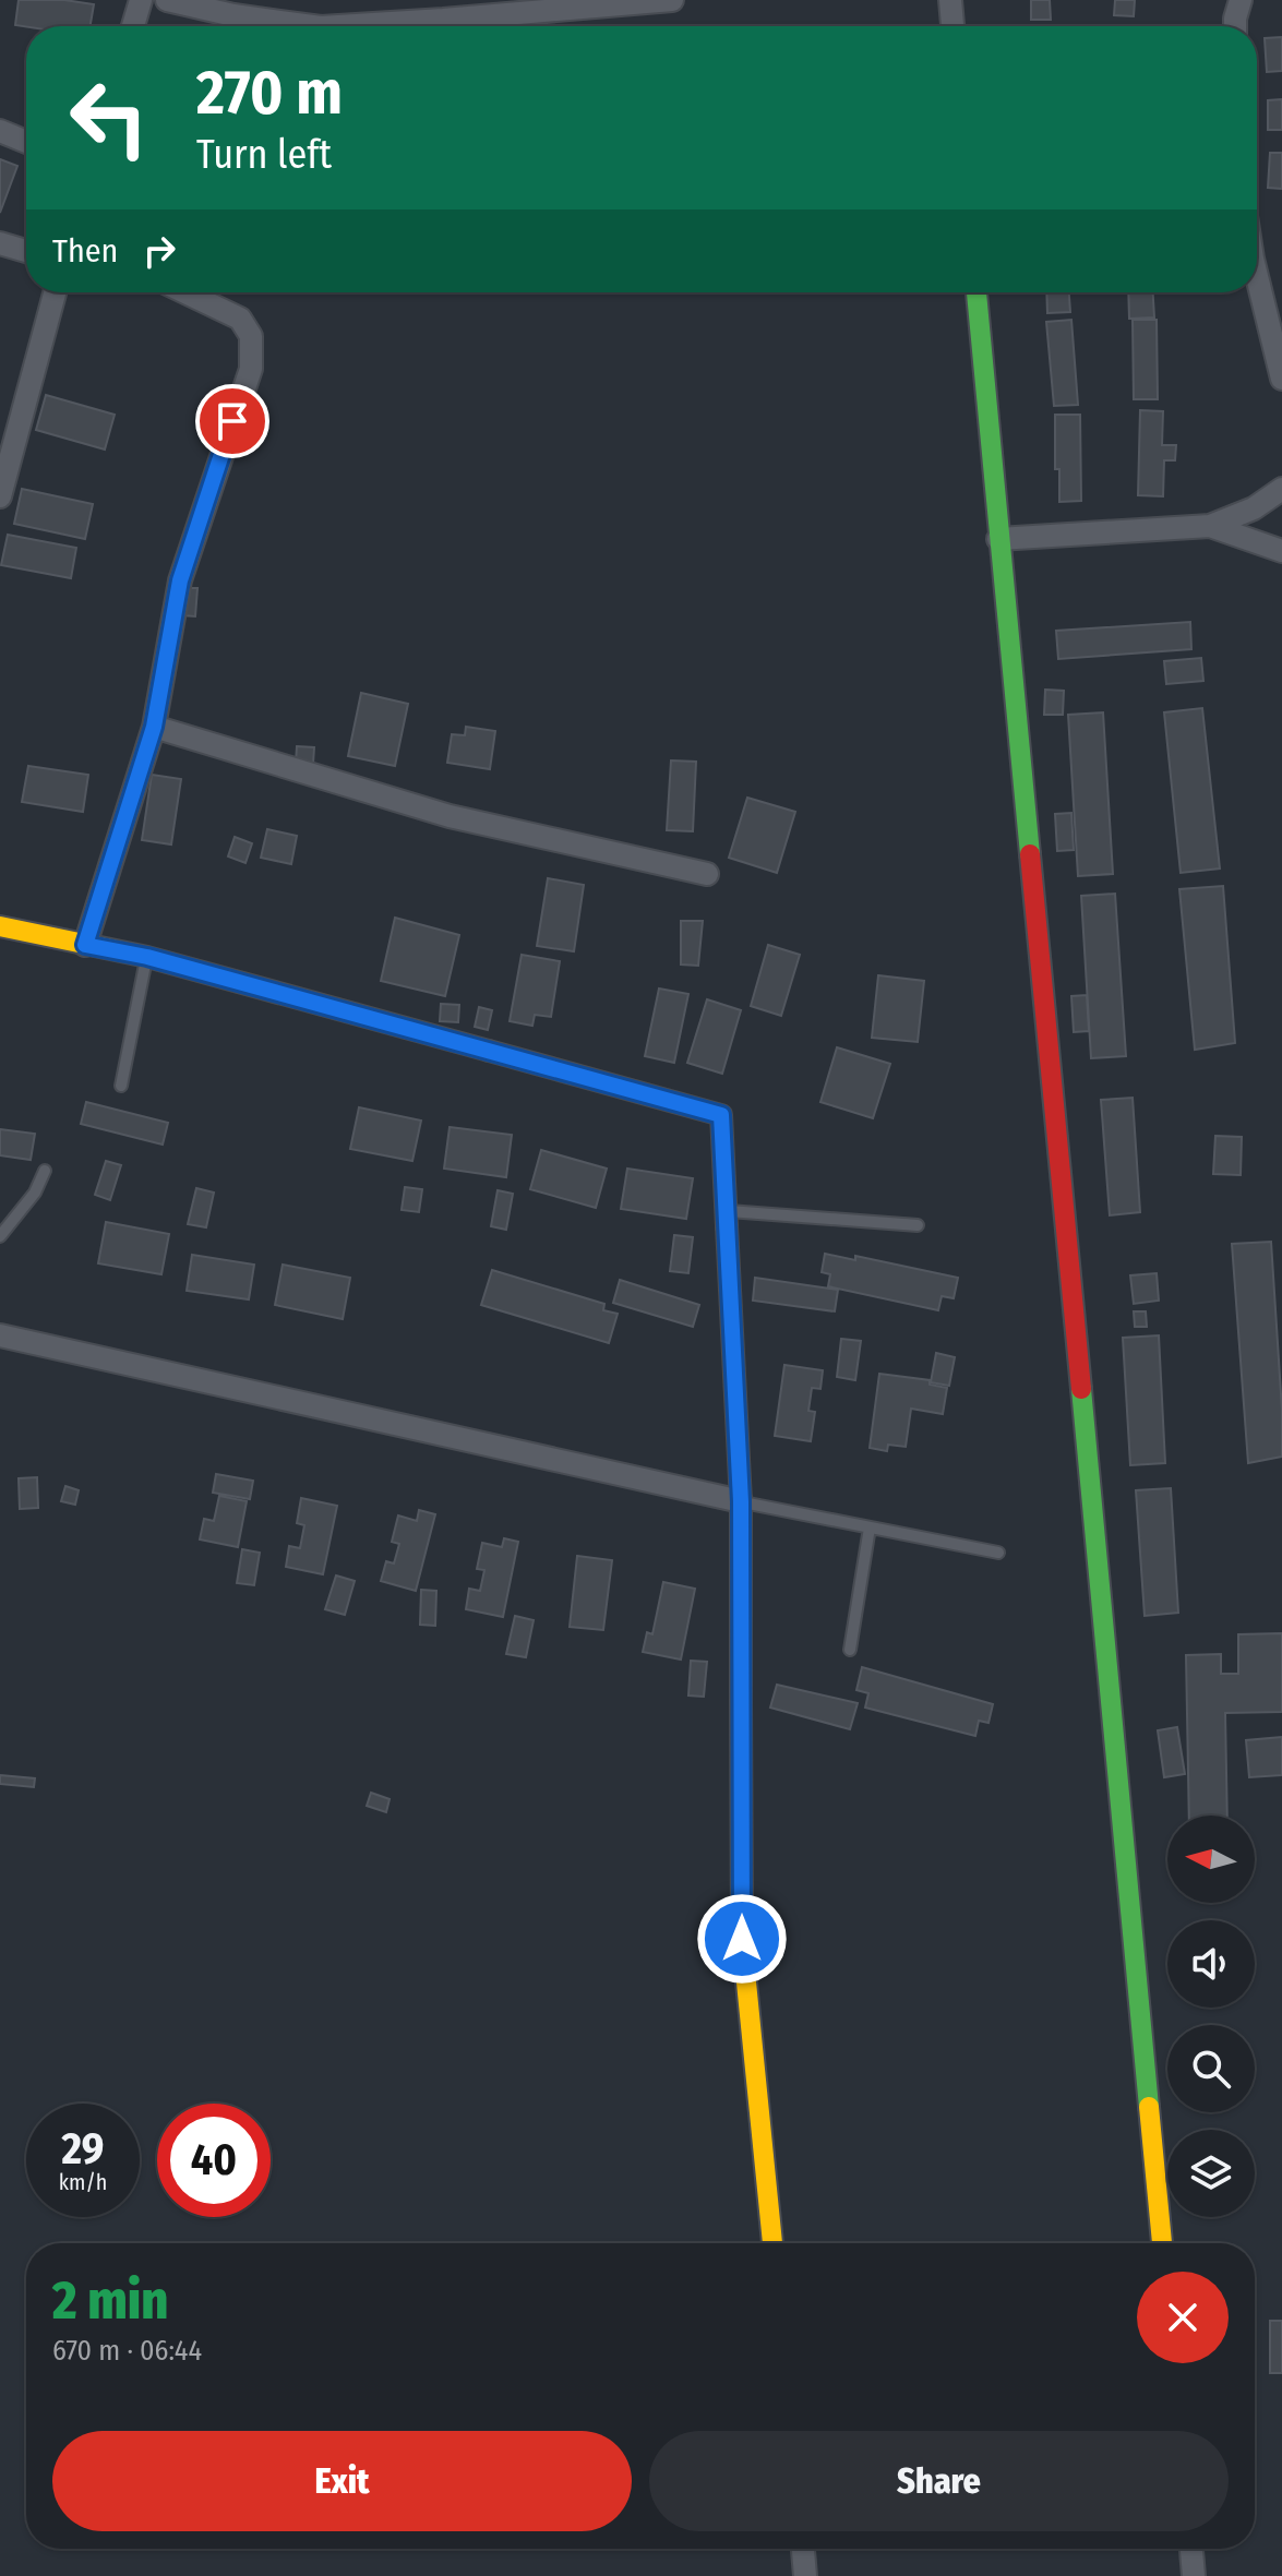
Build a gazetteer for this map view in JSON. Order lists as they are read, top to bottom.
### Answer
{
  "north": "left",
  "page": {
    "turn": ["270 m", "Turn left"],
    "then": "Then",
    "speed": "29 km/h",
    "limit": "40",
    "heading": ["2 min", "670 m · 06:44"],
    "buttons": ["Exit", "Share"]
  }
}
